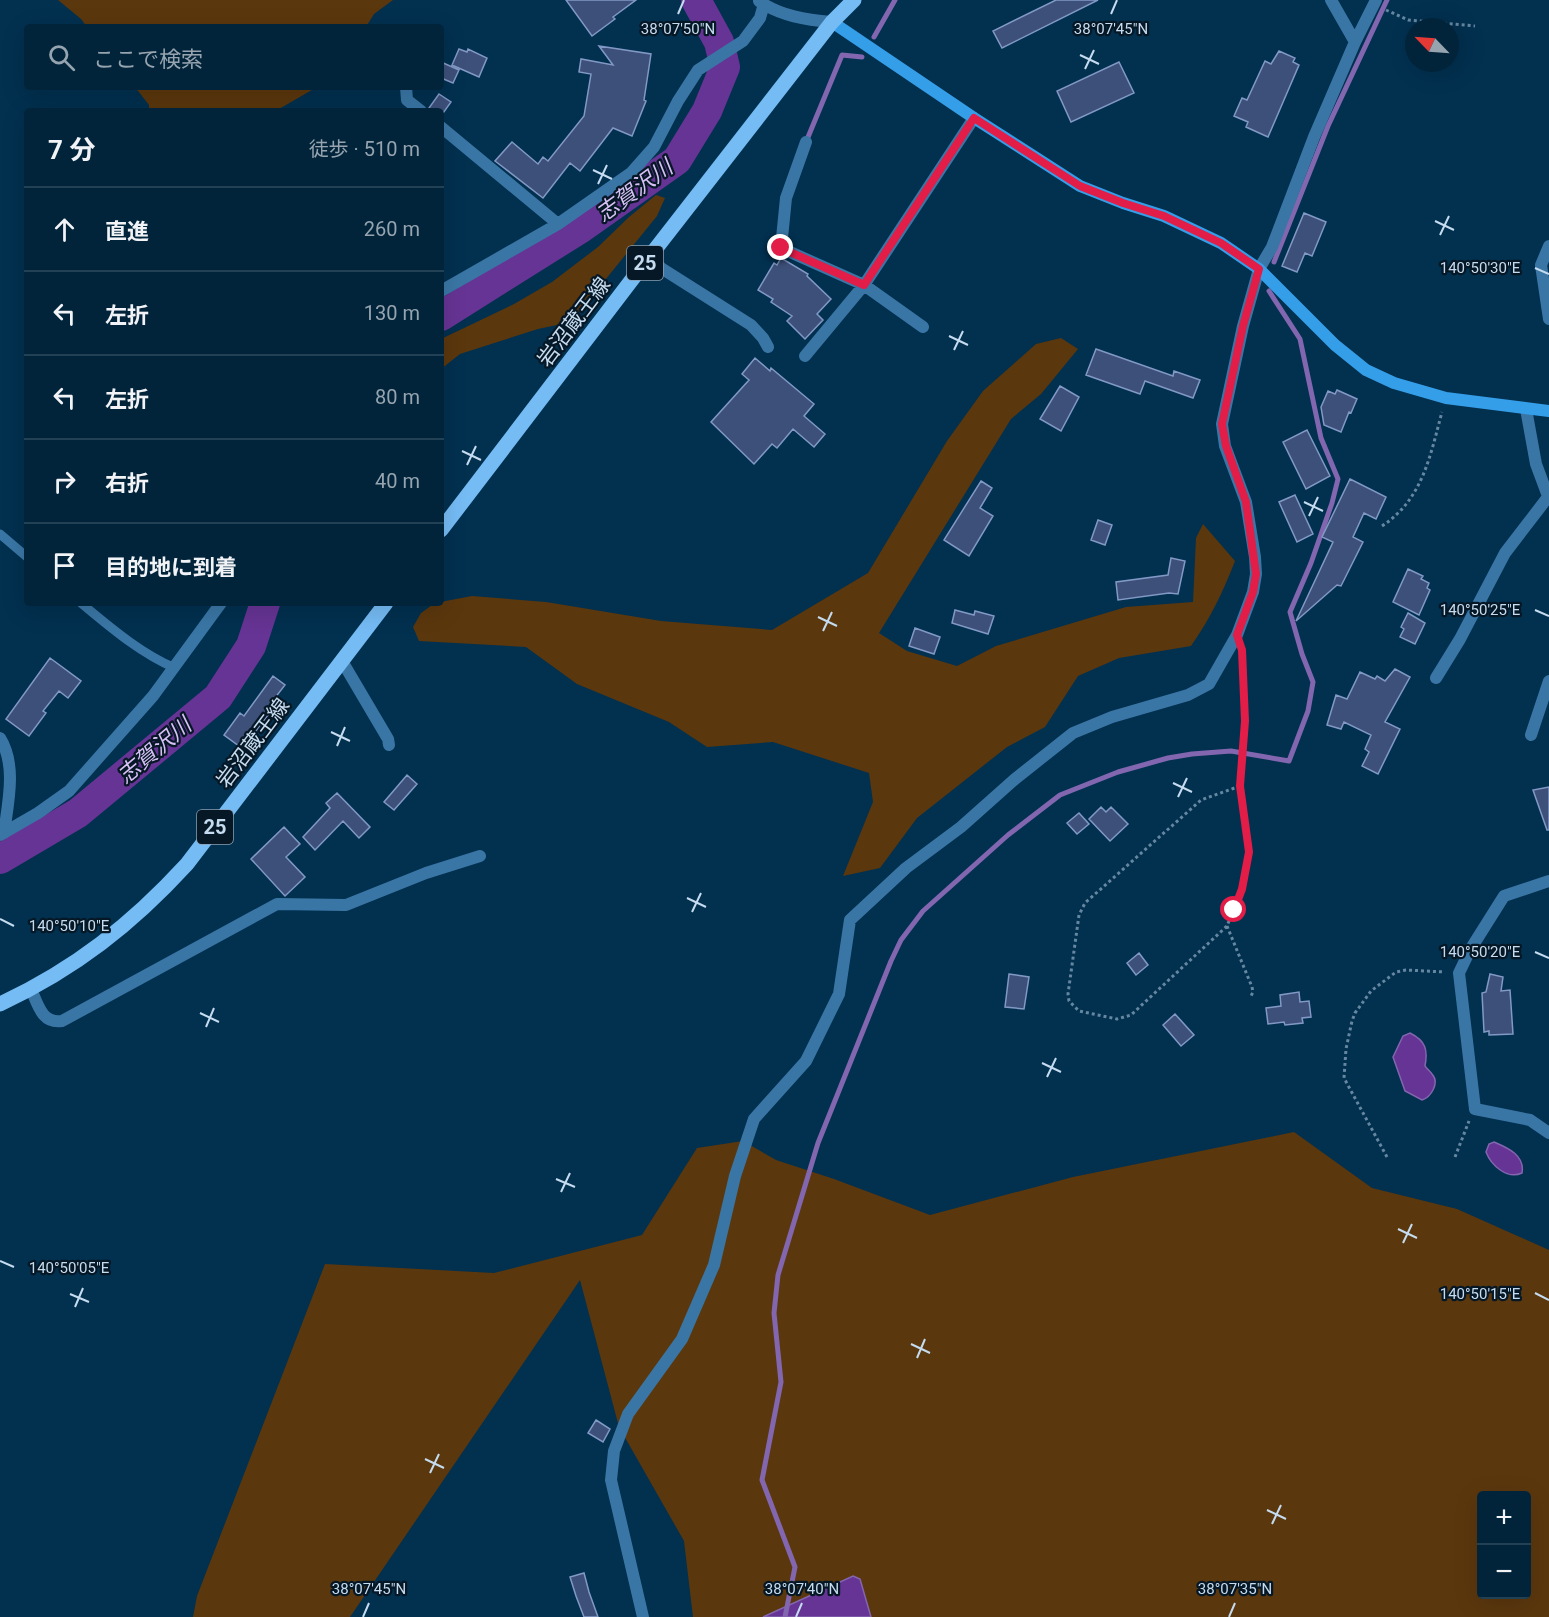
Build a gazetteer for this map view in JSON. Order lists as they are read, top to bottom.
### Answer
{
  "streets": {
    "main road": ["25", "岩沼蔵王線"]
  },
  "water": ["志賀沢川"],
  "north": "top left",
  "page": {
    "search": "ここで検索",
    "heading": ["7 分", "徒歩 · 510 m"],
    "list": [
      ["直進", "260 m"],
      ["左折", "130 m"],
      ["左折", "80 m"],
      ["右折", "40 m"],
      "目的地に到着"
    ],
    "map_buttons": ["+", "−"]
  },
  "coordinates": [
    "38°07'50\"N",
    "38°07'45\"N",
    "140°50'30\"E",
    "140°50'25\"E",
    "140°50'10\"E",
    "140°50'20\"E",
    "140°50'05\"E",
    "140°50'15\"E",
    "38°07'40\"N",
    "38°07'35\"N"
  ]
}
